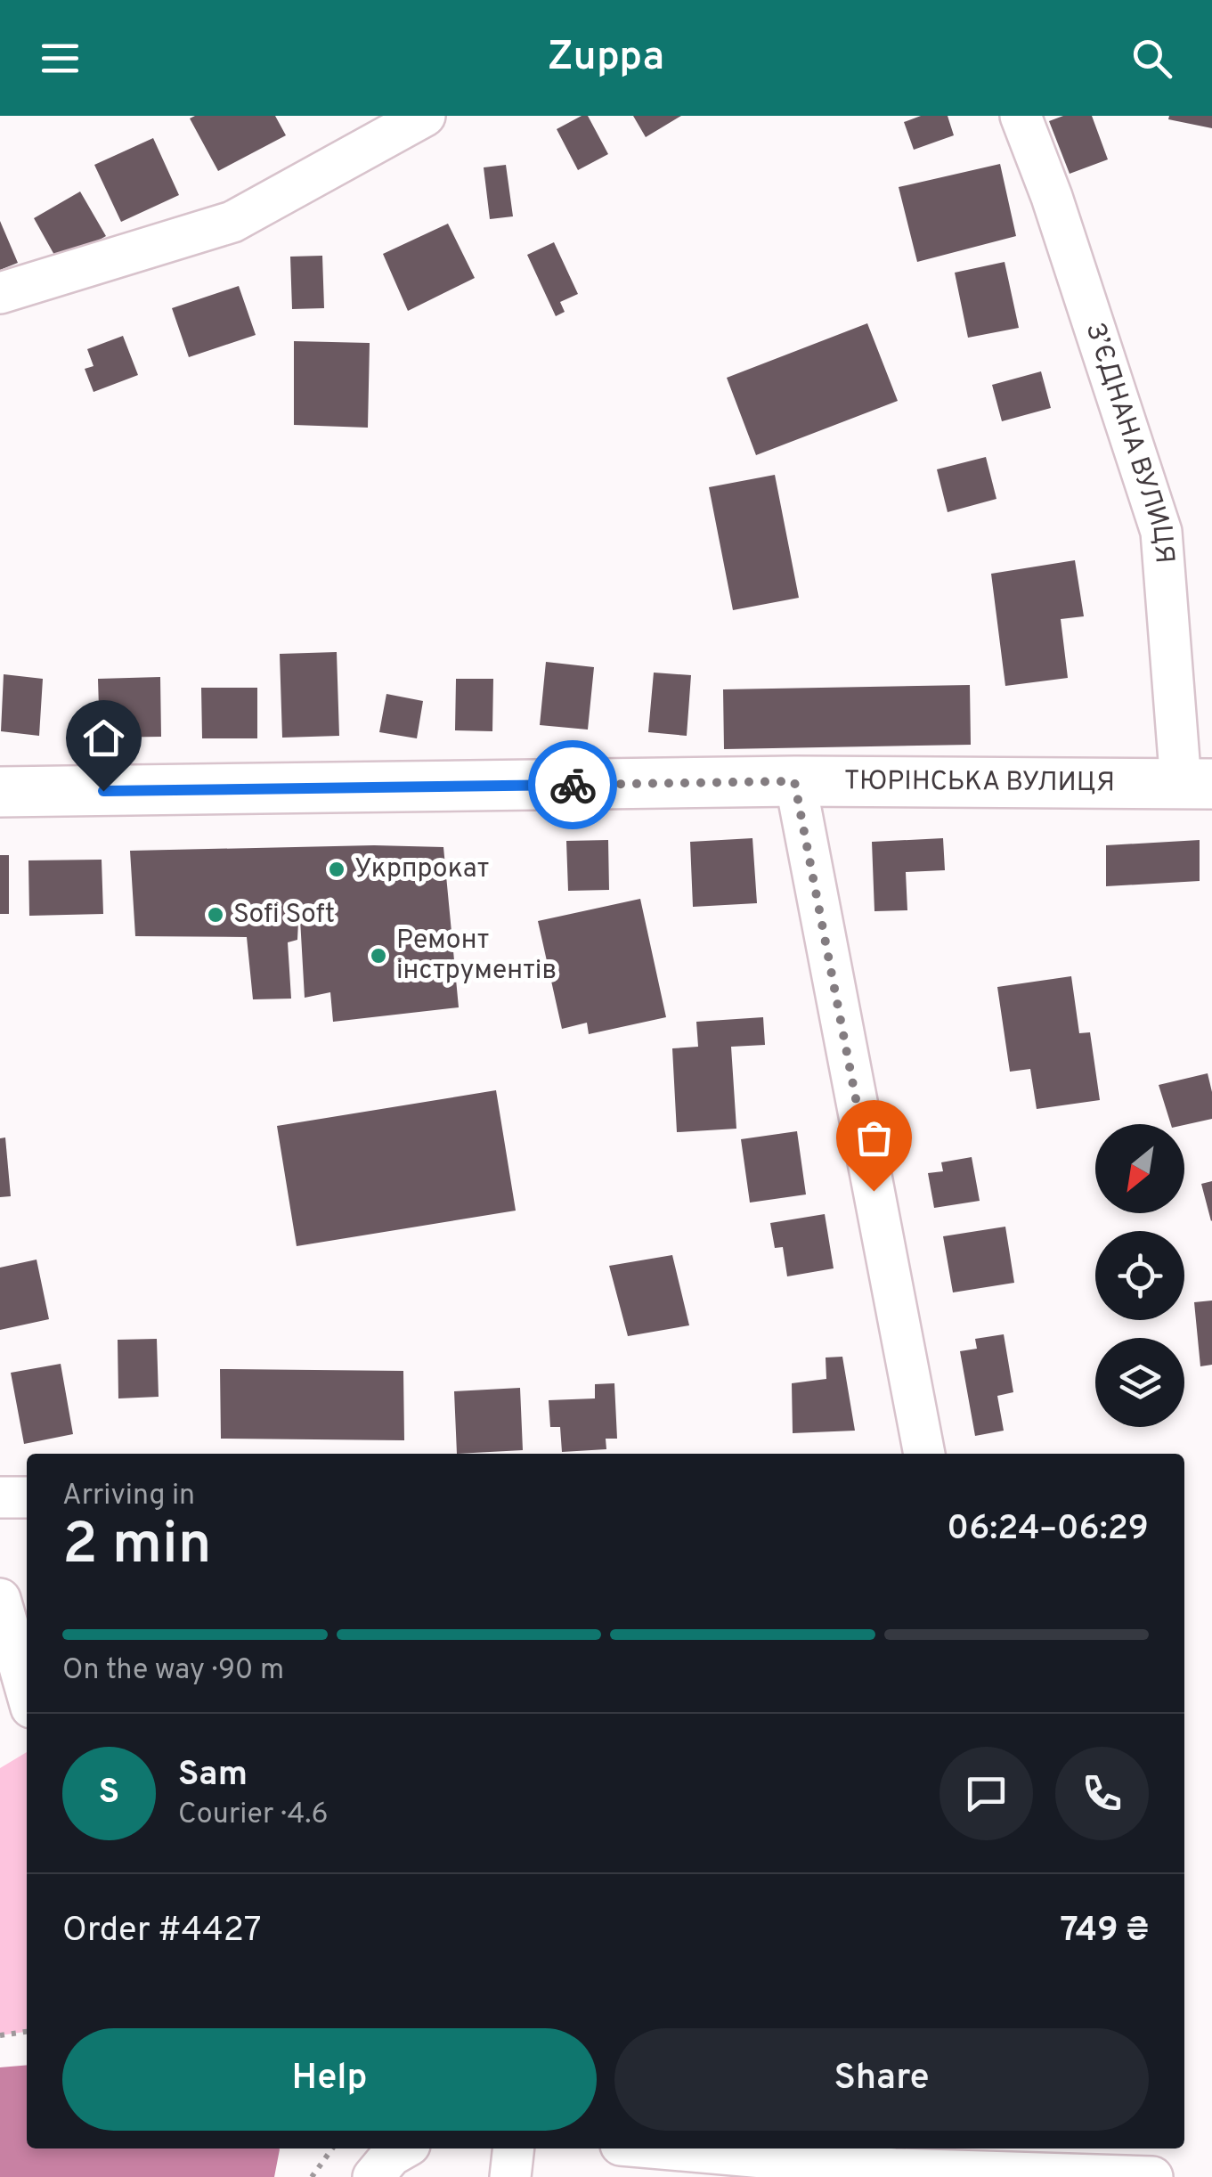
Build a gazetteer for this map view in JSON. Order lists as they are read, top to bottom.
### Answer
{
  "streets": {
    "main road": ["ТЮРІНСЬКА ВУЛИЦЯ"],
    "street": ["З’ЄДНАНА ВУЛИЦЯ"]
  },
  "crossings": [
    ["З’ЄДНАНА ВУЛИЦЯ", "ТЮРІНСЬКА ВУЛИЦЯ"]
  ],
  "places": ["Укрпрокат", "Sofi Soft", "Ремонт інструментів"],
  "north": "bottom left",
  "page": {
    "header": "Zuppa",
    "heading": ["2 min", "Arriving in", "06:24–06:29"],
    "panel": [
      "Sam",
      "Courier · 4.6",
      "Order #4427",
      "749 ₴"
    ],
    "bar": "On the way · 90 m",
    "round": "S",
    "buttons": ["Help", "Share"]
  }
}
